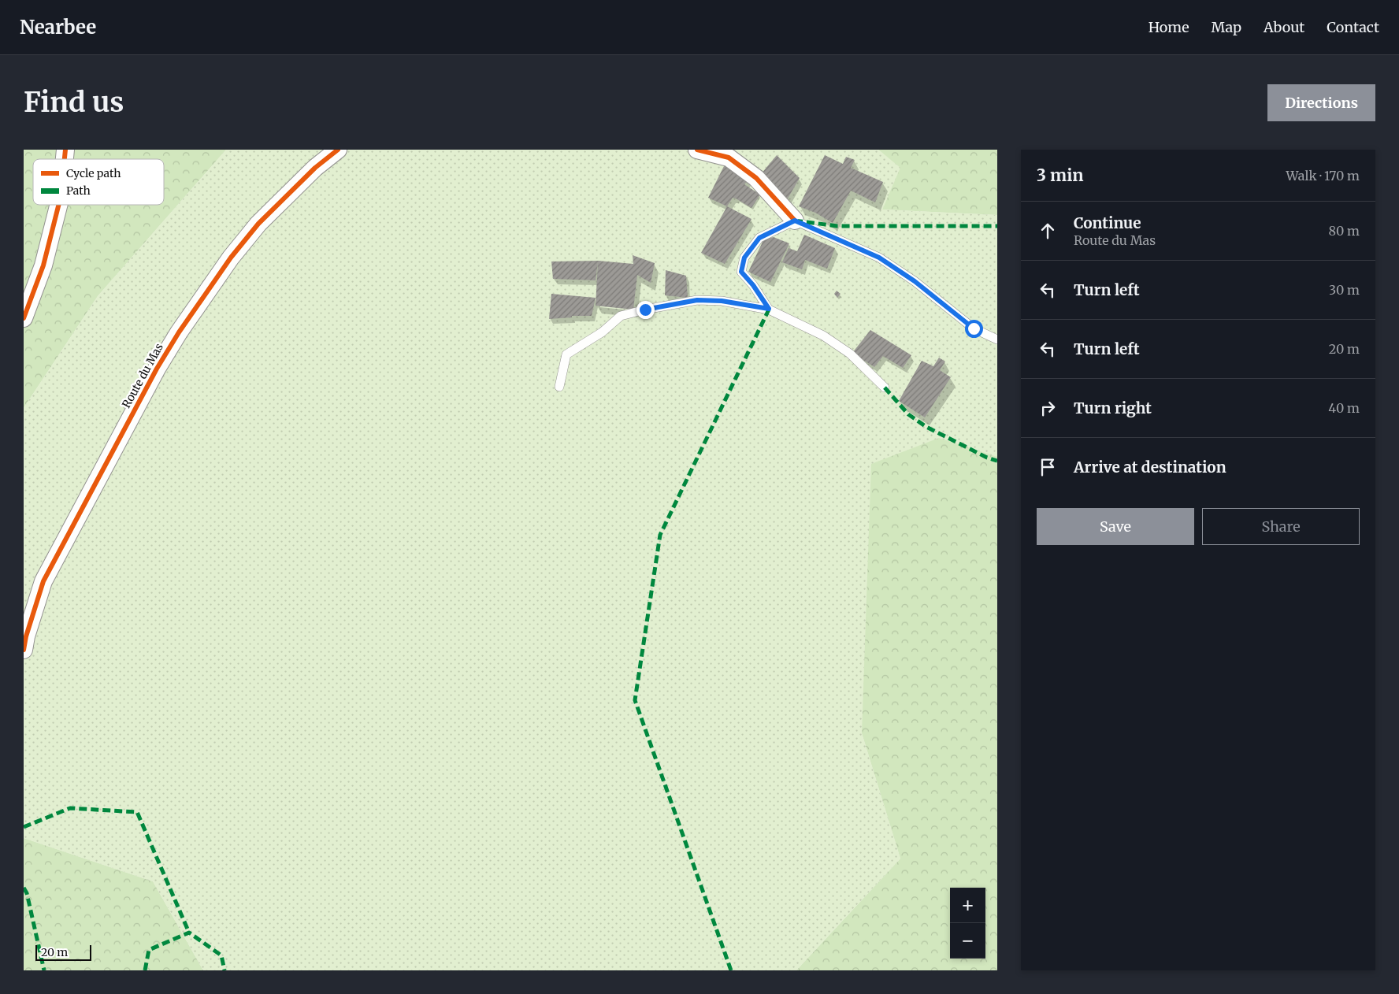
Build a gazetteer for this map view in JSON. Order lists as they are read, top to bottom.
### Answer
{
  "streets": {
    "street": ["Route du Mas"]
  },
  "legend": ["Cycle path", "Path"],
  "scale_bar": "20 m",
  "page": {
    "header": "Nearbee",
    "nav": [
      "Home",
      "Map",
      "About",
      "Contact"
    ],
    "buttons": [
      "Directions",
      ["Save", "Share"]
    ],
    "title": "Find us",
    "heading": ["3 min", "Walk · 170 m"],
    "list": [
      ["Continue", "Route du Mas", "80 m"],
      ["Turn left", "30 m"],
      ["Turn left", "20 m"],
      ["Turn right", "40 m"],
      "Arrive at destination"
    ],
    "map_buttons": ["+", "−"],
    "scale": "20 m"
  }
}
